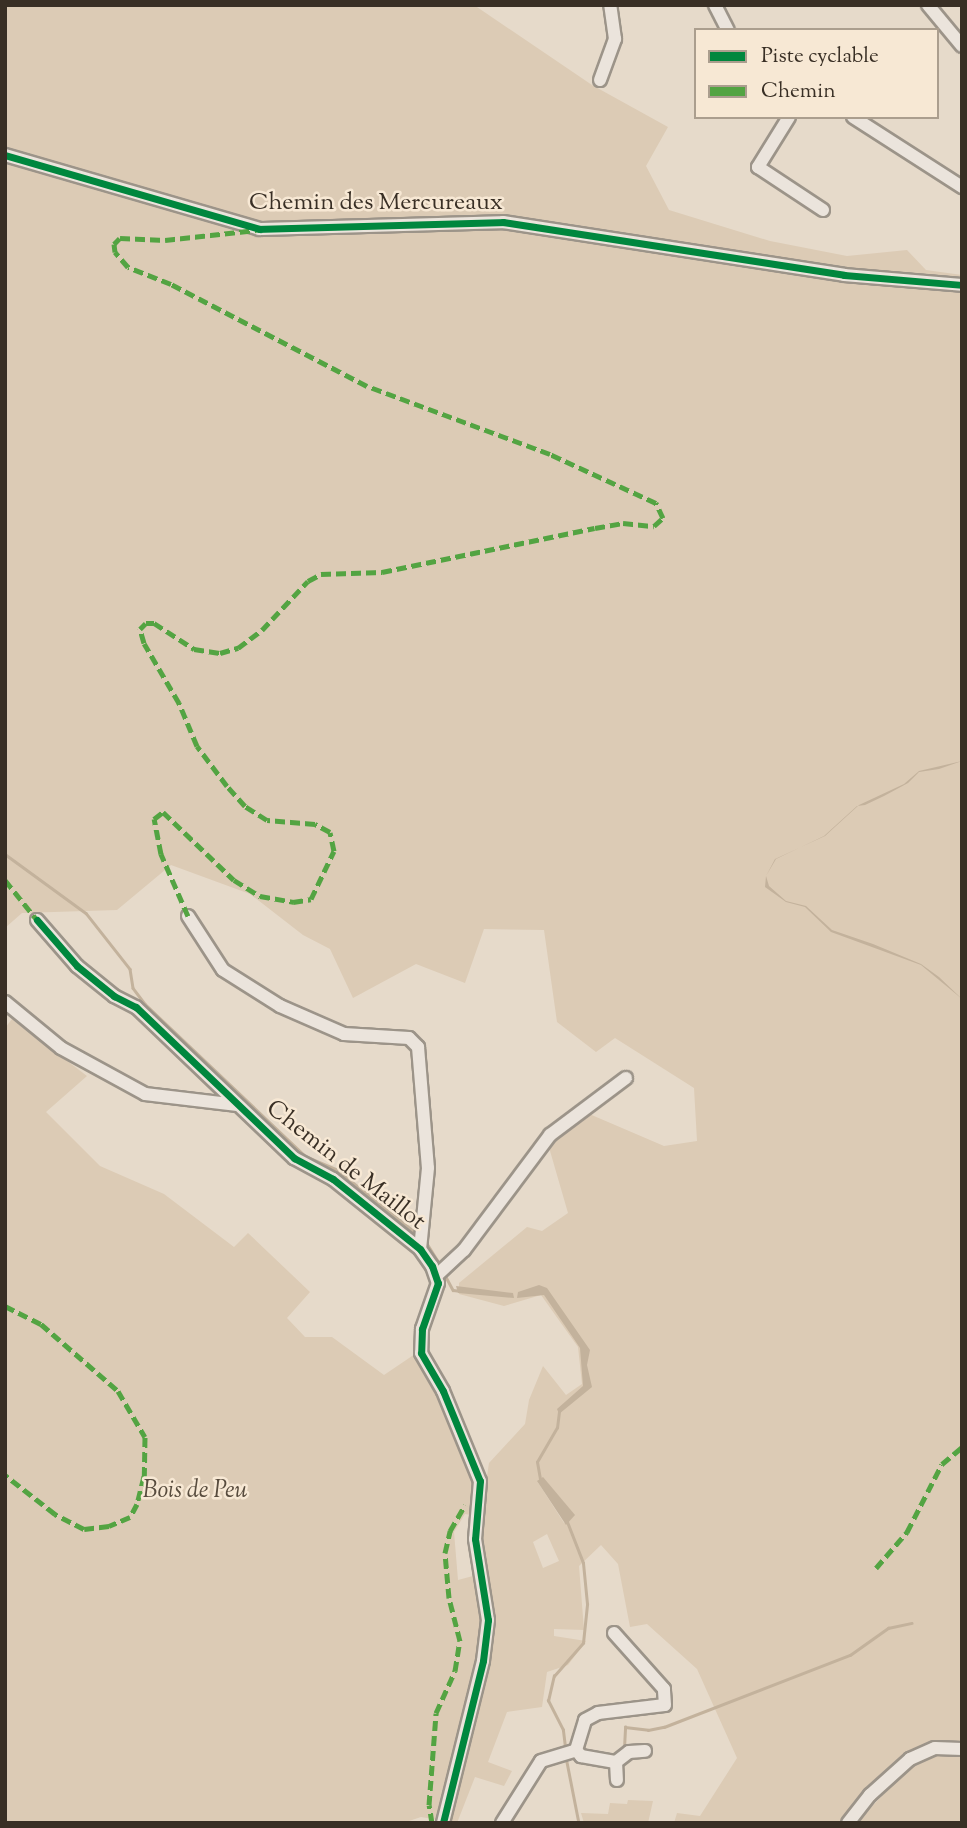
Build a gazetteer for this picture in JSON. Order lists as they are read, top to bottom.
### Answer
{
  "streets": {
    "street": ["Chemin des Mercureaux", "Chemin de Maillot"]
  },
  "parks": ["Bois de Peu"],
  "legend": ["Piste cyclable", "Chemin"]
}
